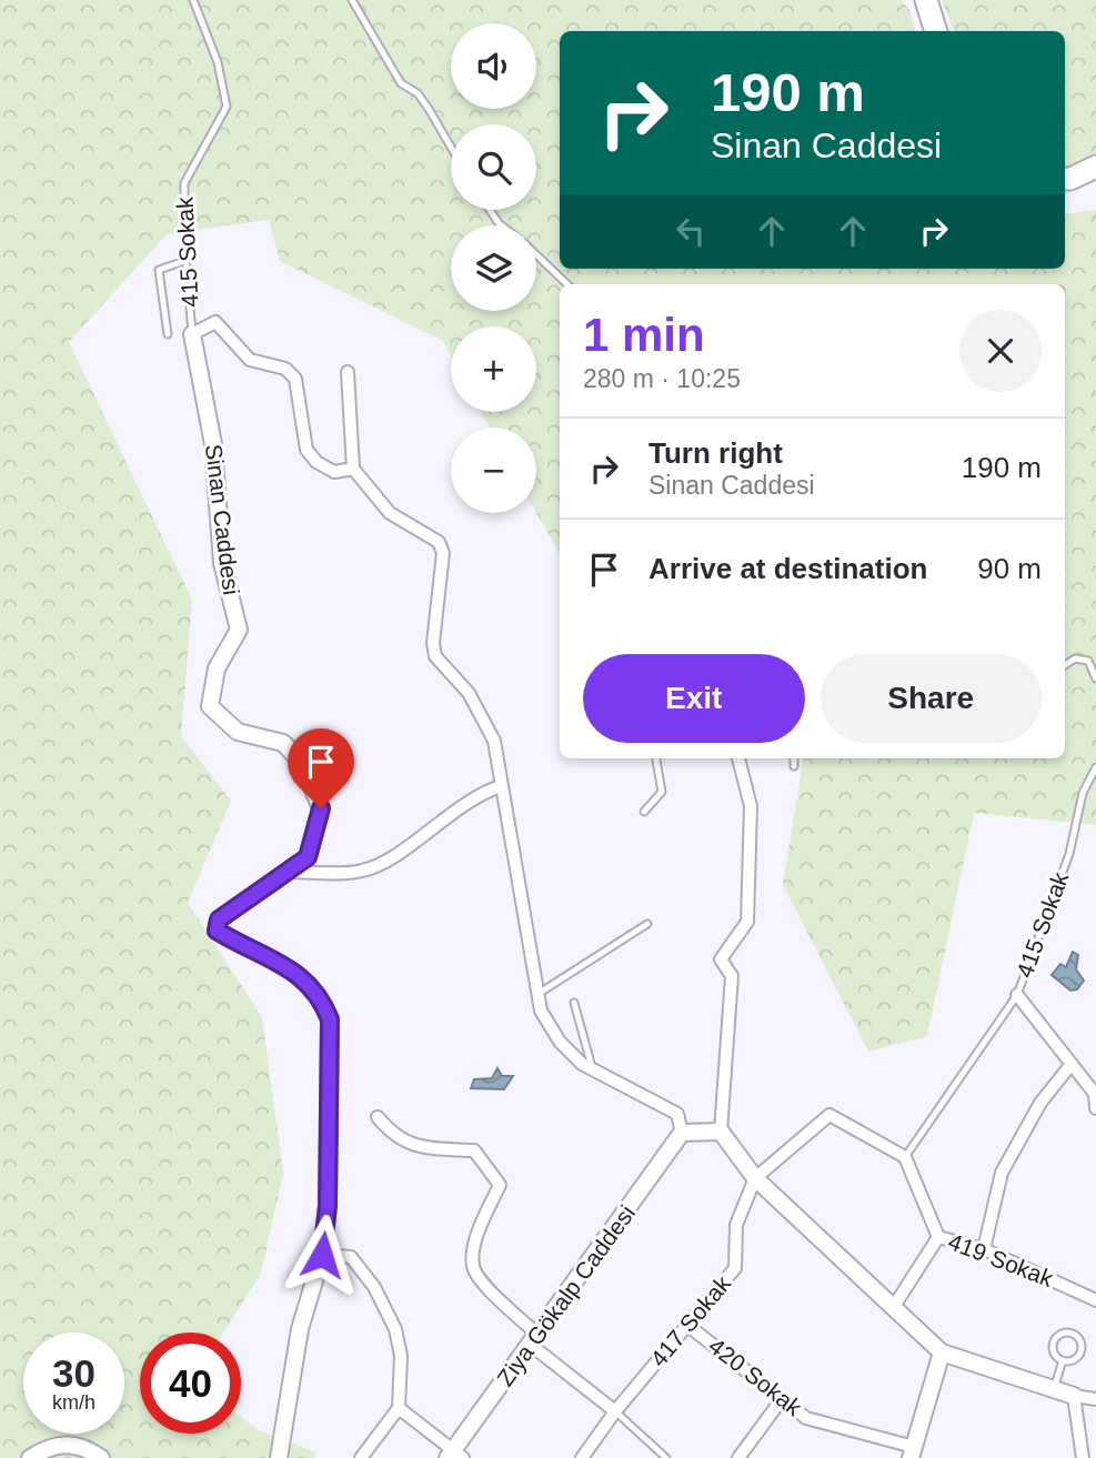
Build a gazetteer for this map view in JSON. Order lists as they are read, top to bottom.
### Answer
{
  "streets": {
    "street": [
      "415 Sokak",
      "Sinan Caddesi",
      "419 Sokak",
      "Ziya Gökalp Caddesi",
      "417 Sokak",
      "420 Sokak"
    ]
  },
  "crossings": [
    ["415 Sokak", "Sinan Caddesi"],
    ["417 Sokak", "420 Sokak"]
  ],
  "page": {
    "map_buttons": ["+", "−"],
    "turn": ["190 m", "Sinan Caddesi"],
    "heading": ["1 min", "280 m · 10:25"],
    "list": [
      {
        "name": "Turn right",
        "note": "Sinan Caddesi",
        "value": "190 m"
      },
      {
        "name": "Arrive at destination",
        "value": "90 m"
      }
    ],
    "buttons": ["Exit", "Share"],
    "speed": "30 km/h",
    "limit": "40"
  }
}
